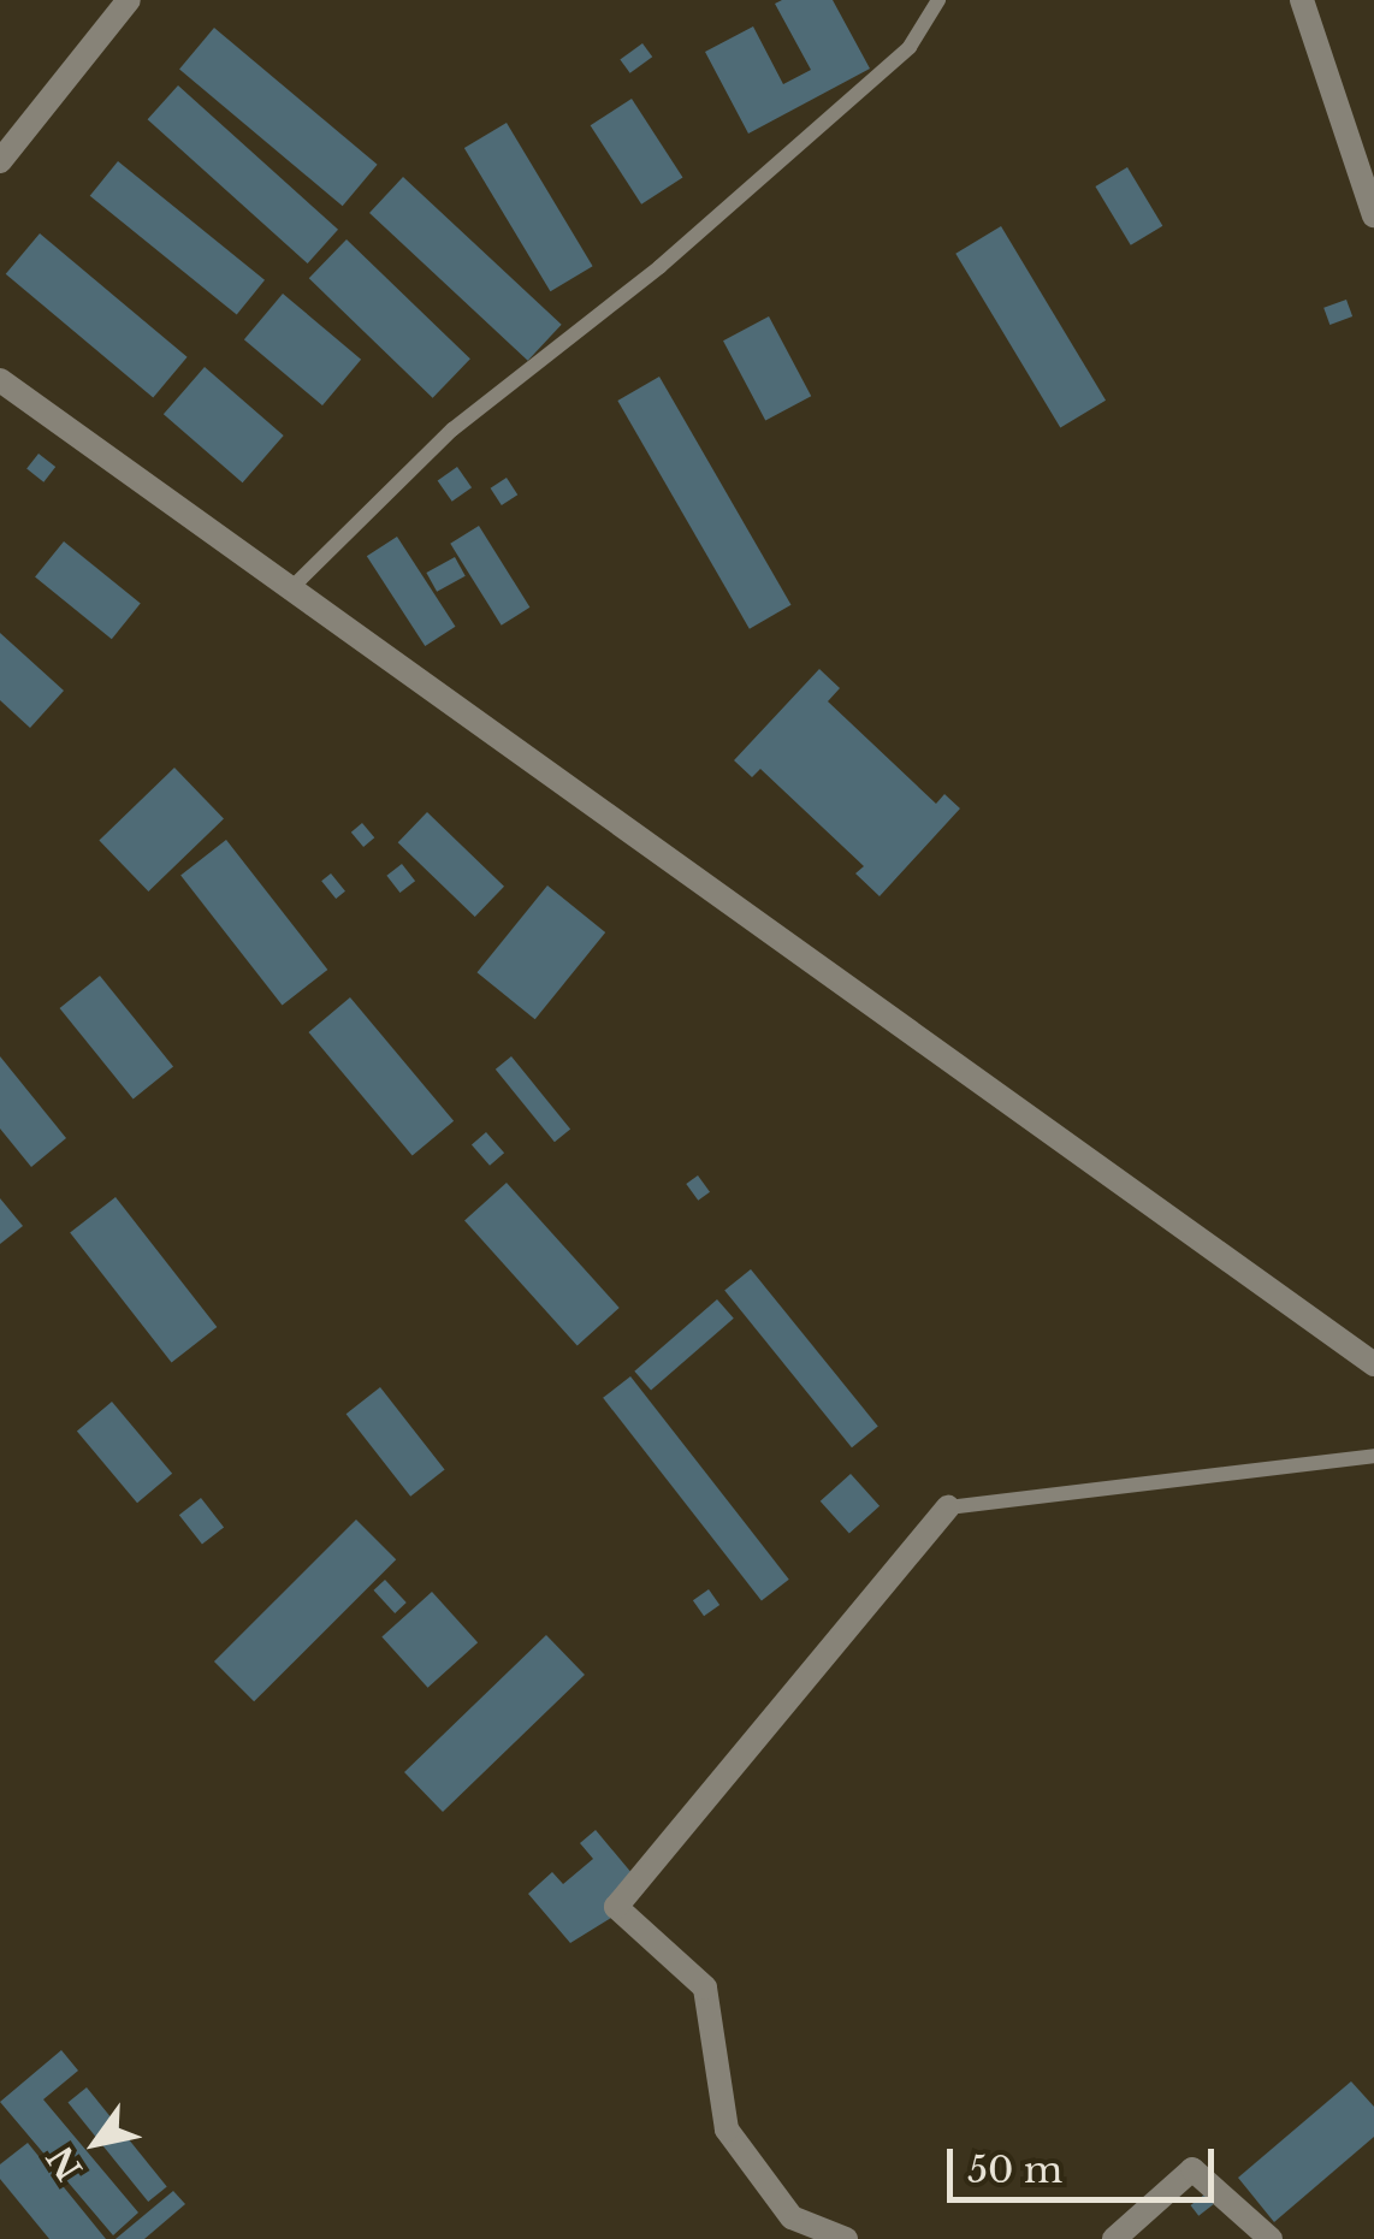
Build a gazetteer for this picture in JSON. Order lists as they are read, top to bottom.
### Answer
{
  "scale_bar": "50 m",
  "north": "bottom left"
}
